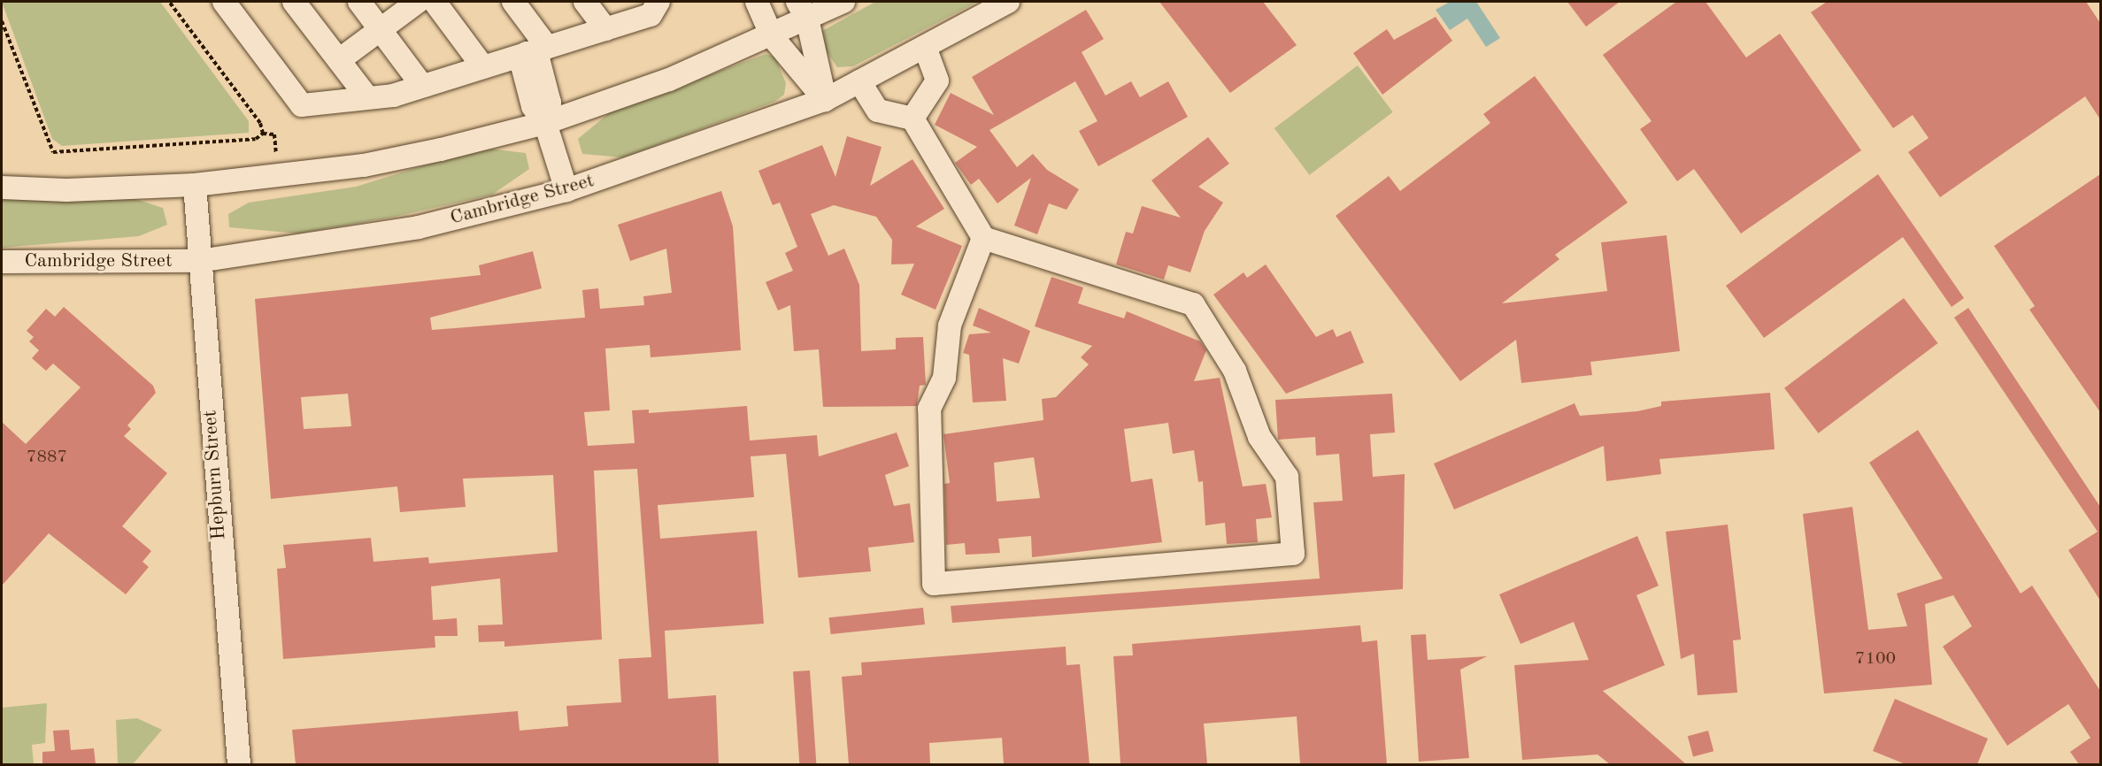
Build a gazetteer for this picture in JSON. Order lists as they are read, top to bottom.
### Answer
{
  "streets": {
    "street": ["Cambridge Street", "Hepburn Street"]
  },
  "crossings": [
    ["Cambridge Street", "Hepburn Street"]
  ],
  "house_numbers": ["7887", "7100"]
}
